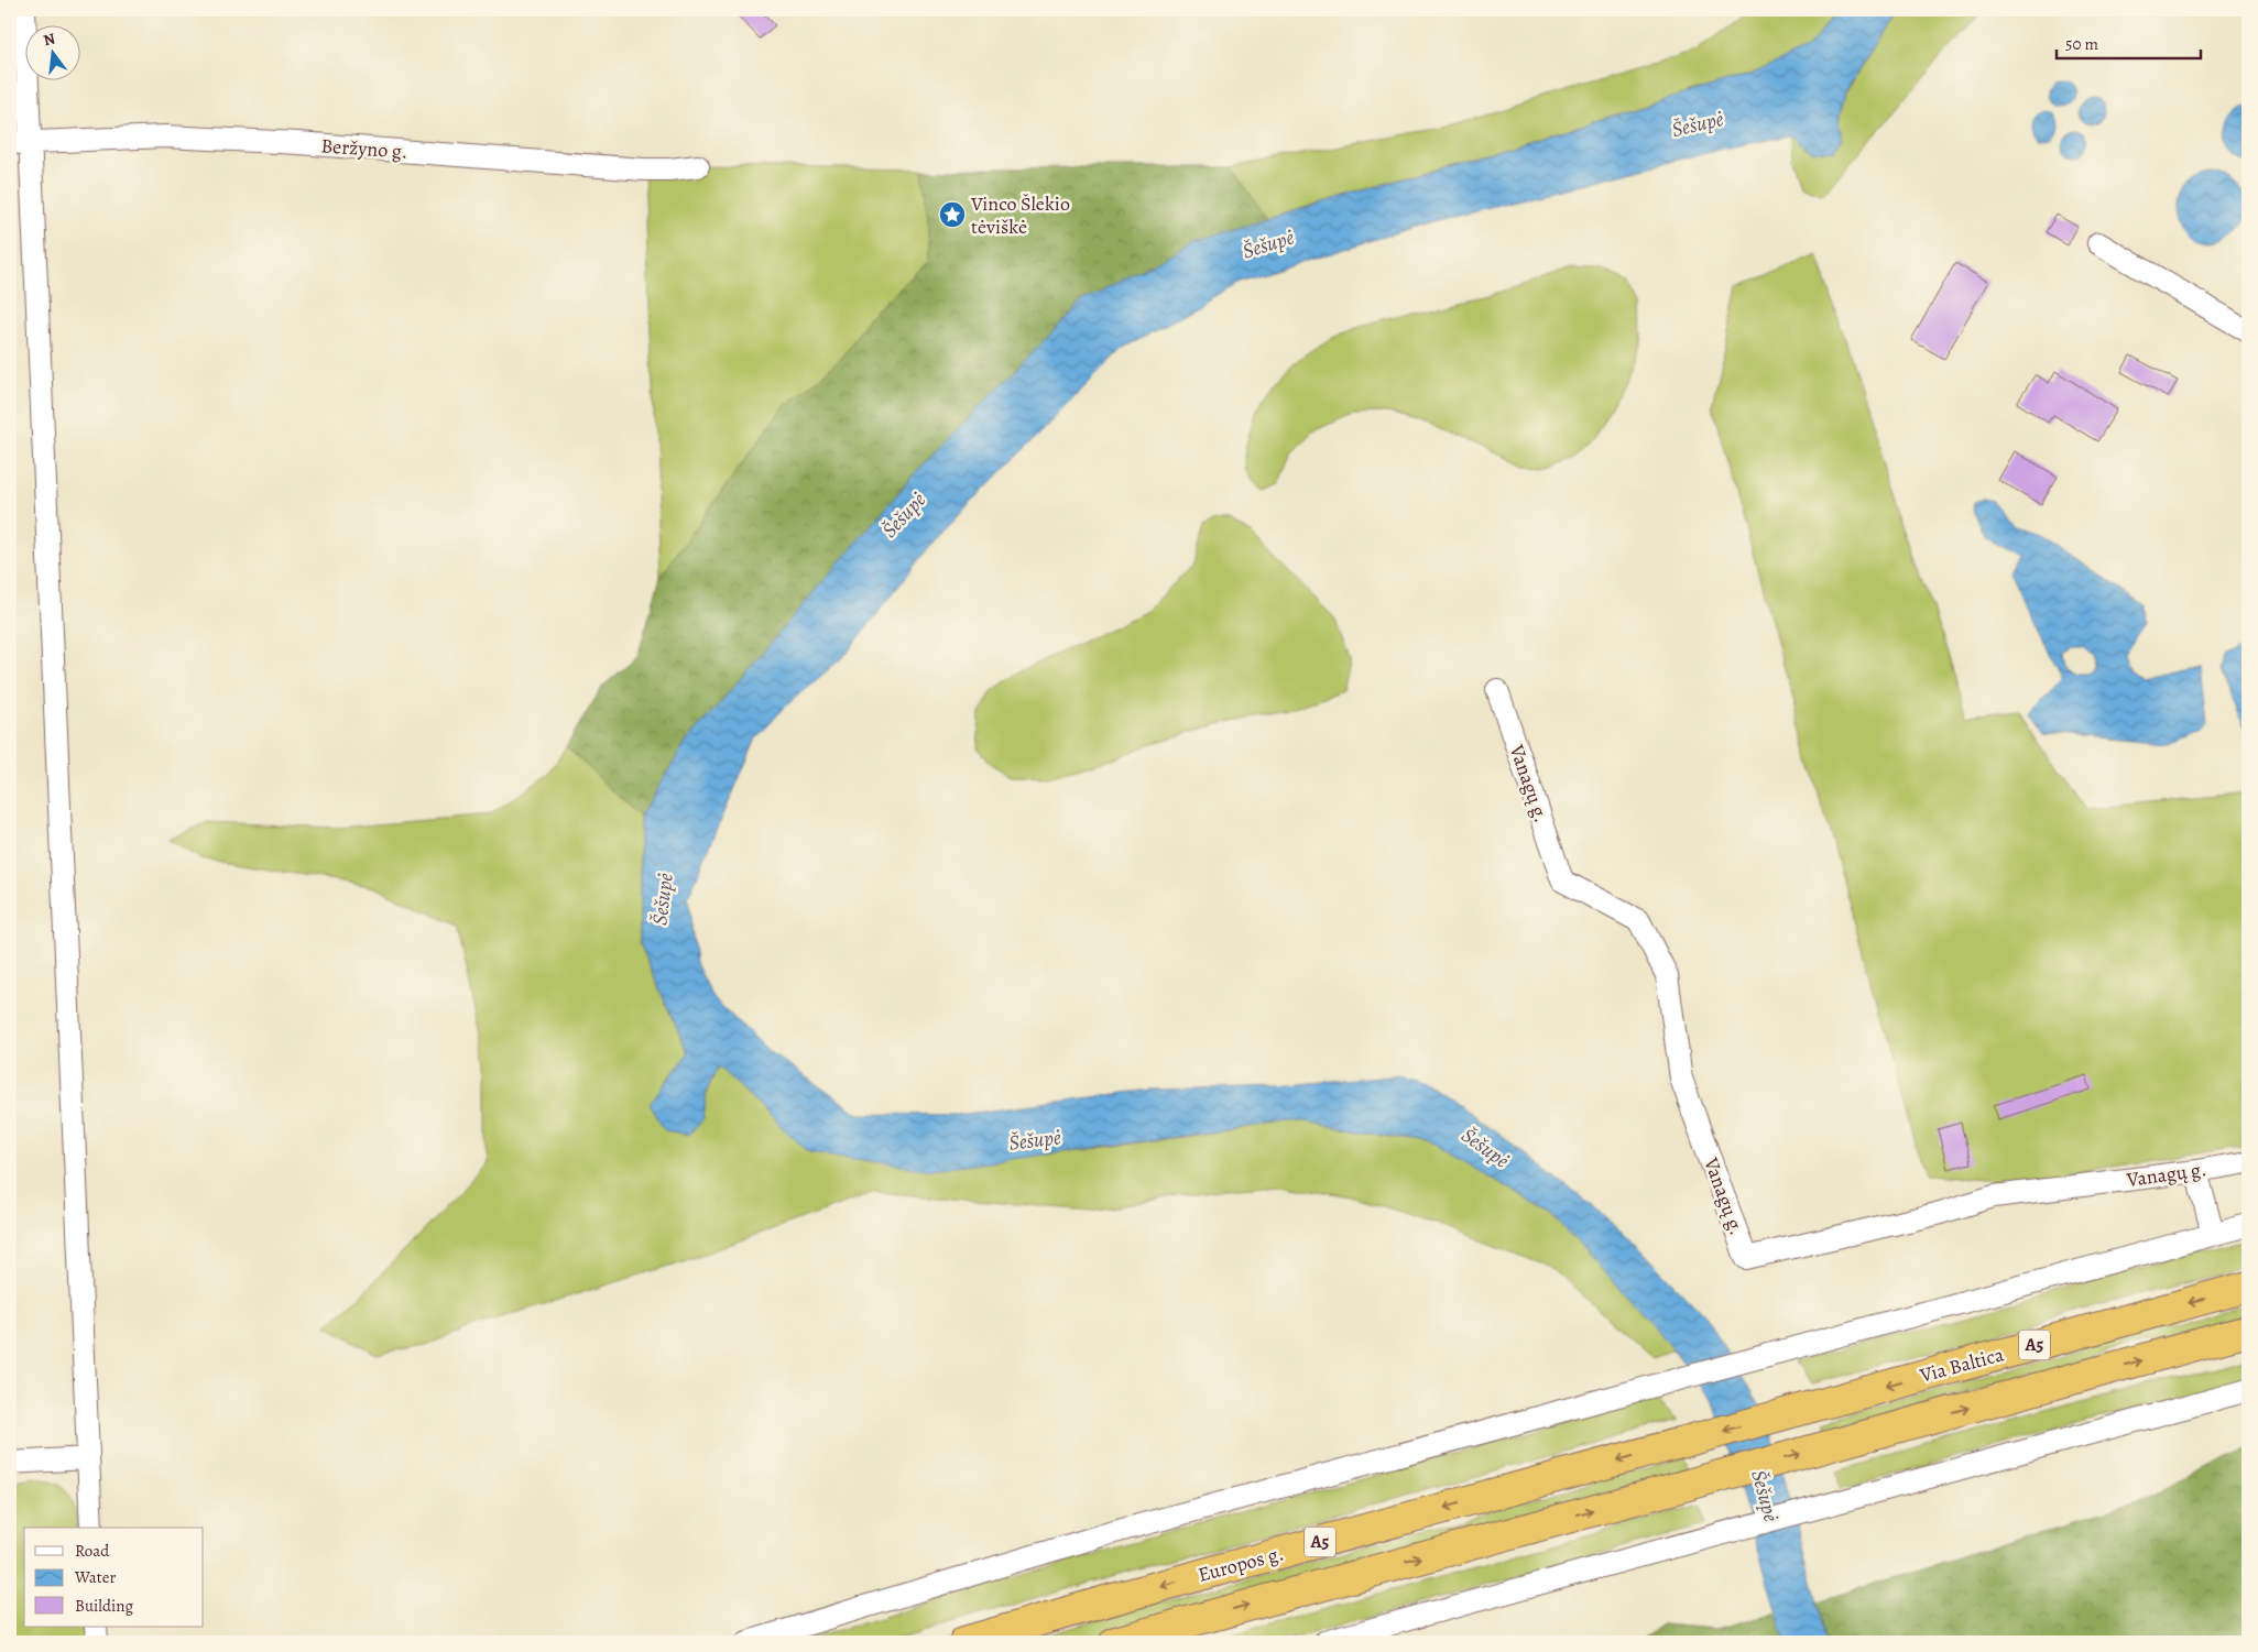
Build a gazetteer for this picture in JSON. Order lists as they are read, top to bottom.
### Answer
{
  "streets": {
    "highway": ["A5", "Via Baltica", "Europos g."],
    "street": ["Beržyno g.", "Vanagų g."]
  },
  "crossings": [
    ["Via Baltica", "Europos g."]
  ],
  "water": ["Šešupė"],
  "places": {
    "place": ["Vinco Šlekio tėviškė"]
  },
  "legend": ["Road", "Water", "Building"],
  "scale_bar": "50 m",
  "north": "top"
}
